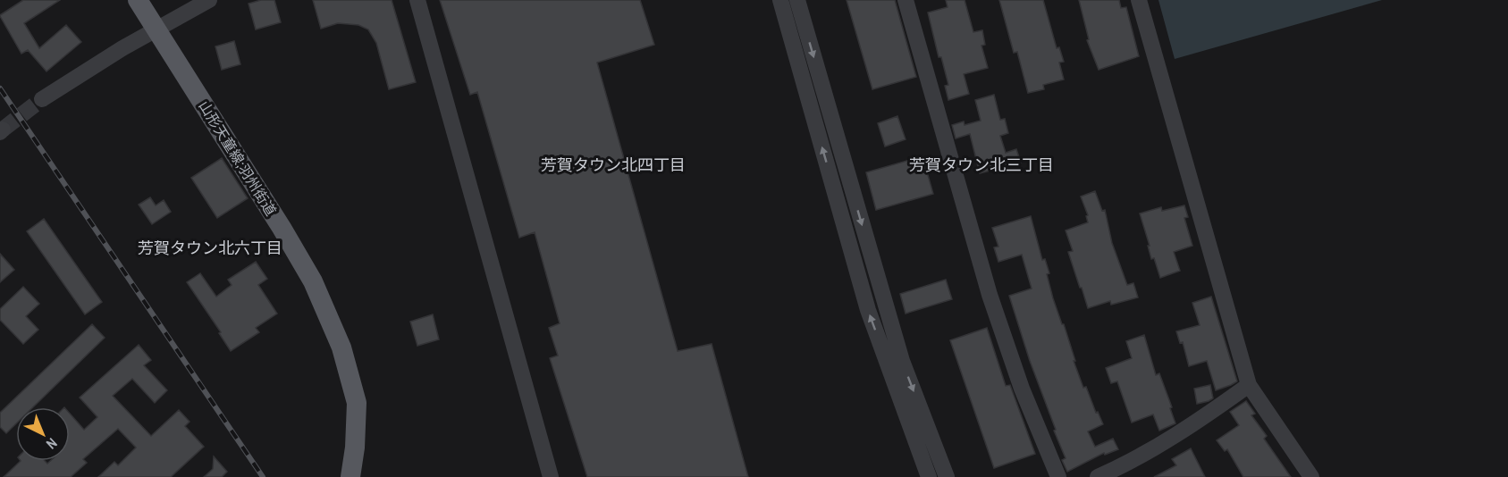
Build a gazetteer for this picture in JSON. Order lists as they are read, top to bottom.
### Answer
{
  "streets": {
    "main road": ["山形天童線;羽州街道"]
  },
  "districts": ["芳賀タウン北四丁目", "芳賀タウン北三丁目", "芳賀タウン北六丁目"],
  "north": "bottom right"
}
